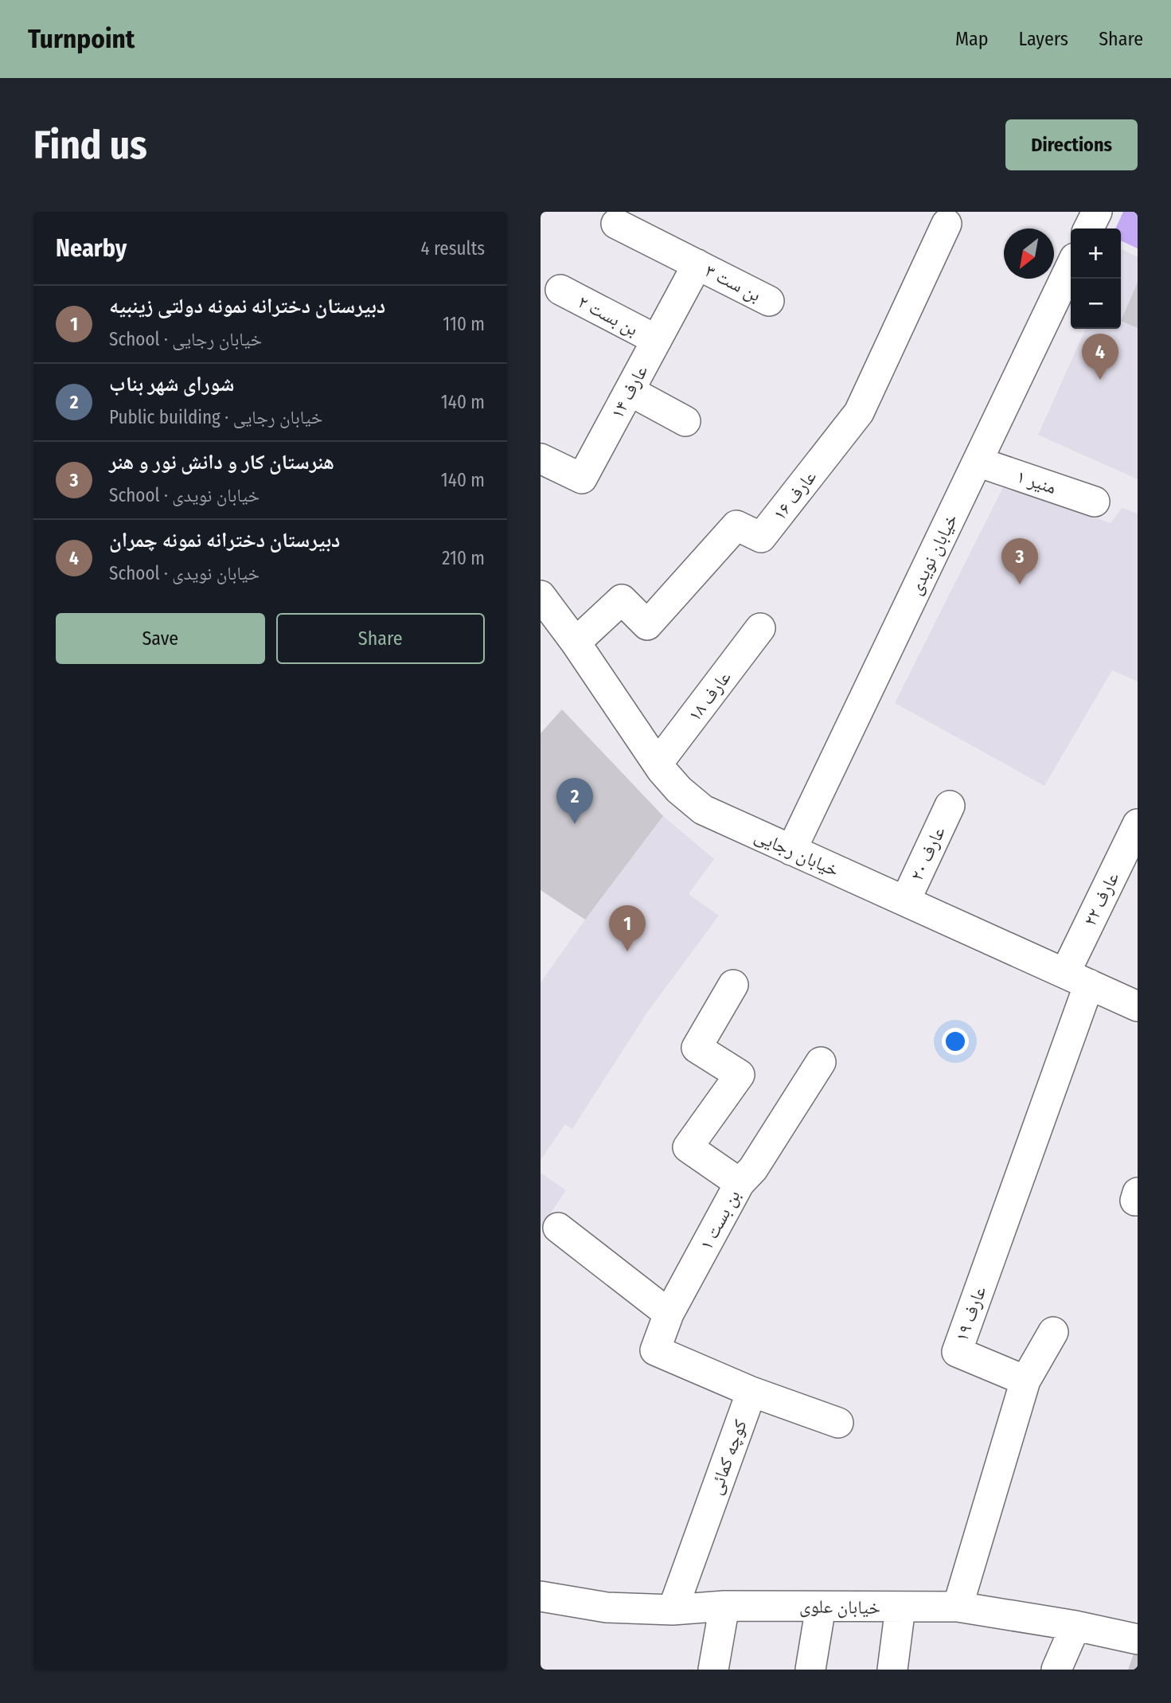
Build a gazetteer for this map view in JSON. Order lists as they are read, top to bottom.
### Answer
{
  "streets": {
    "street": [
      "بن ست ۳",
      "بن بست ۲",
      "عارف ۱۴",
      "منیر ۱",
      "عارف ۱۶",
      "خیابان نویدی",
      "عارف ۱۸",
      "خیابان رجایی",
      "عارف ۲۰",
      "عارف ۲۲",
      "بن بست ۱",
      "عارف ۱۹",
      "کوچه کمائی",
      "خیابان علوی"
    ]
  },
  "crossings": [
    ["بن ست ۳", "عارف ۱۴"],
    ["بن بست ۲", "عارف ۱۴"],
    ["منیر ۱", "خیابان نویدی"],
    ["عارف ۱۶", "خیابان رجایی"],
    ["خیابان نویدی", "خیابان رجایی"],
    ["عارف ۱۸", "خیابان رجایی"],
    ["خیابان رجایی", "عارف ۲۰"],
    ["خیابان رجایی", "عارف ۲۲"],
    ["خیابان رجایی", "عارف ۱۹"],
    ["عارف ۲۲", "عارف ۱۹"],
    ["بن بست ۱", "کوچه کمائی"],
    ["کوچه کمائی", "خیابان علوی"]
  ],
  "north": "bottom left",
  "page": {
    "header": "Turnpoint",
    "nav": ["Map", "Layers", "Share"],
    "buttons": [
      "Directions",
      ["Save", "Share"]
    ],
    "title": "Find us",
    "heading": ["Nearby", "4 results"],
    "map_buttons": ["+", "−"],
    "list": [
      {
        "mark": "1",
        "name": "دبیرستان دخترانه نمونه دولتی زینبیه",
        "note": "School · خیابان رجایی",
        "value": "110 m"
      },
      {
        "mark": "2",
        "name": "شورای شهر بناب",
        "note": "Public building · خیابان رجایی",
        "value": "140 m"
      },
      {
        "mark": "3",
        "name": "هنرستان کار و دانش نور و هنر",
        "note": "School · خیابان نویدی",
        "value": "140 m"
      },
      {
        "mark": "4",
        "name": "دبیرستان دخترانه نمونه چمران",
        "note": "School · خیابان نویدی",
        "value": "210 m"
      }
    ],
    "pins": [
      "4",
      "3",
      "2",
      "1"
    ]
  }
}
